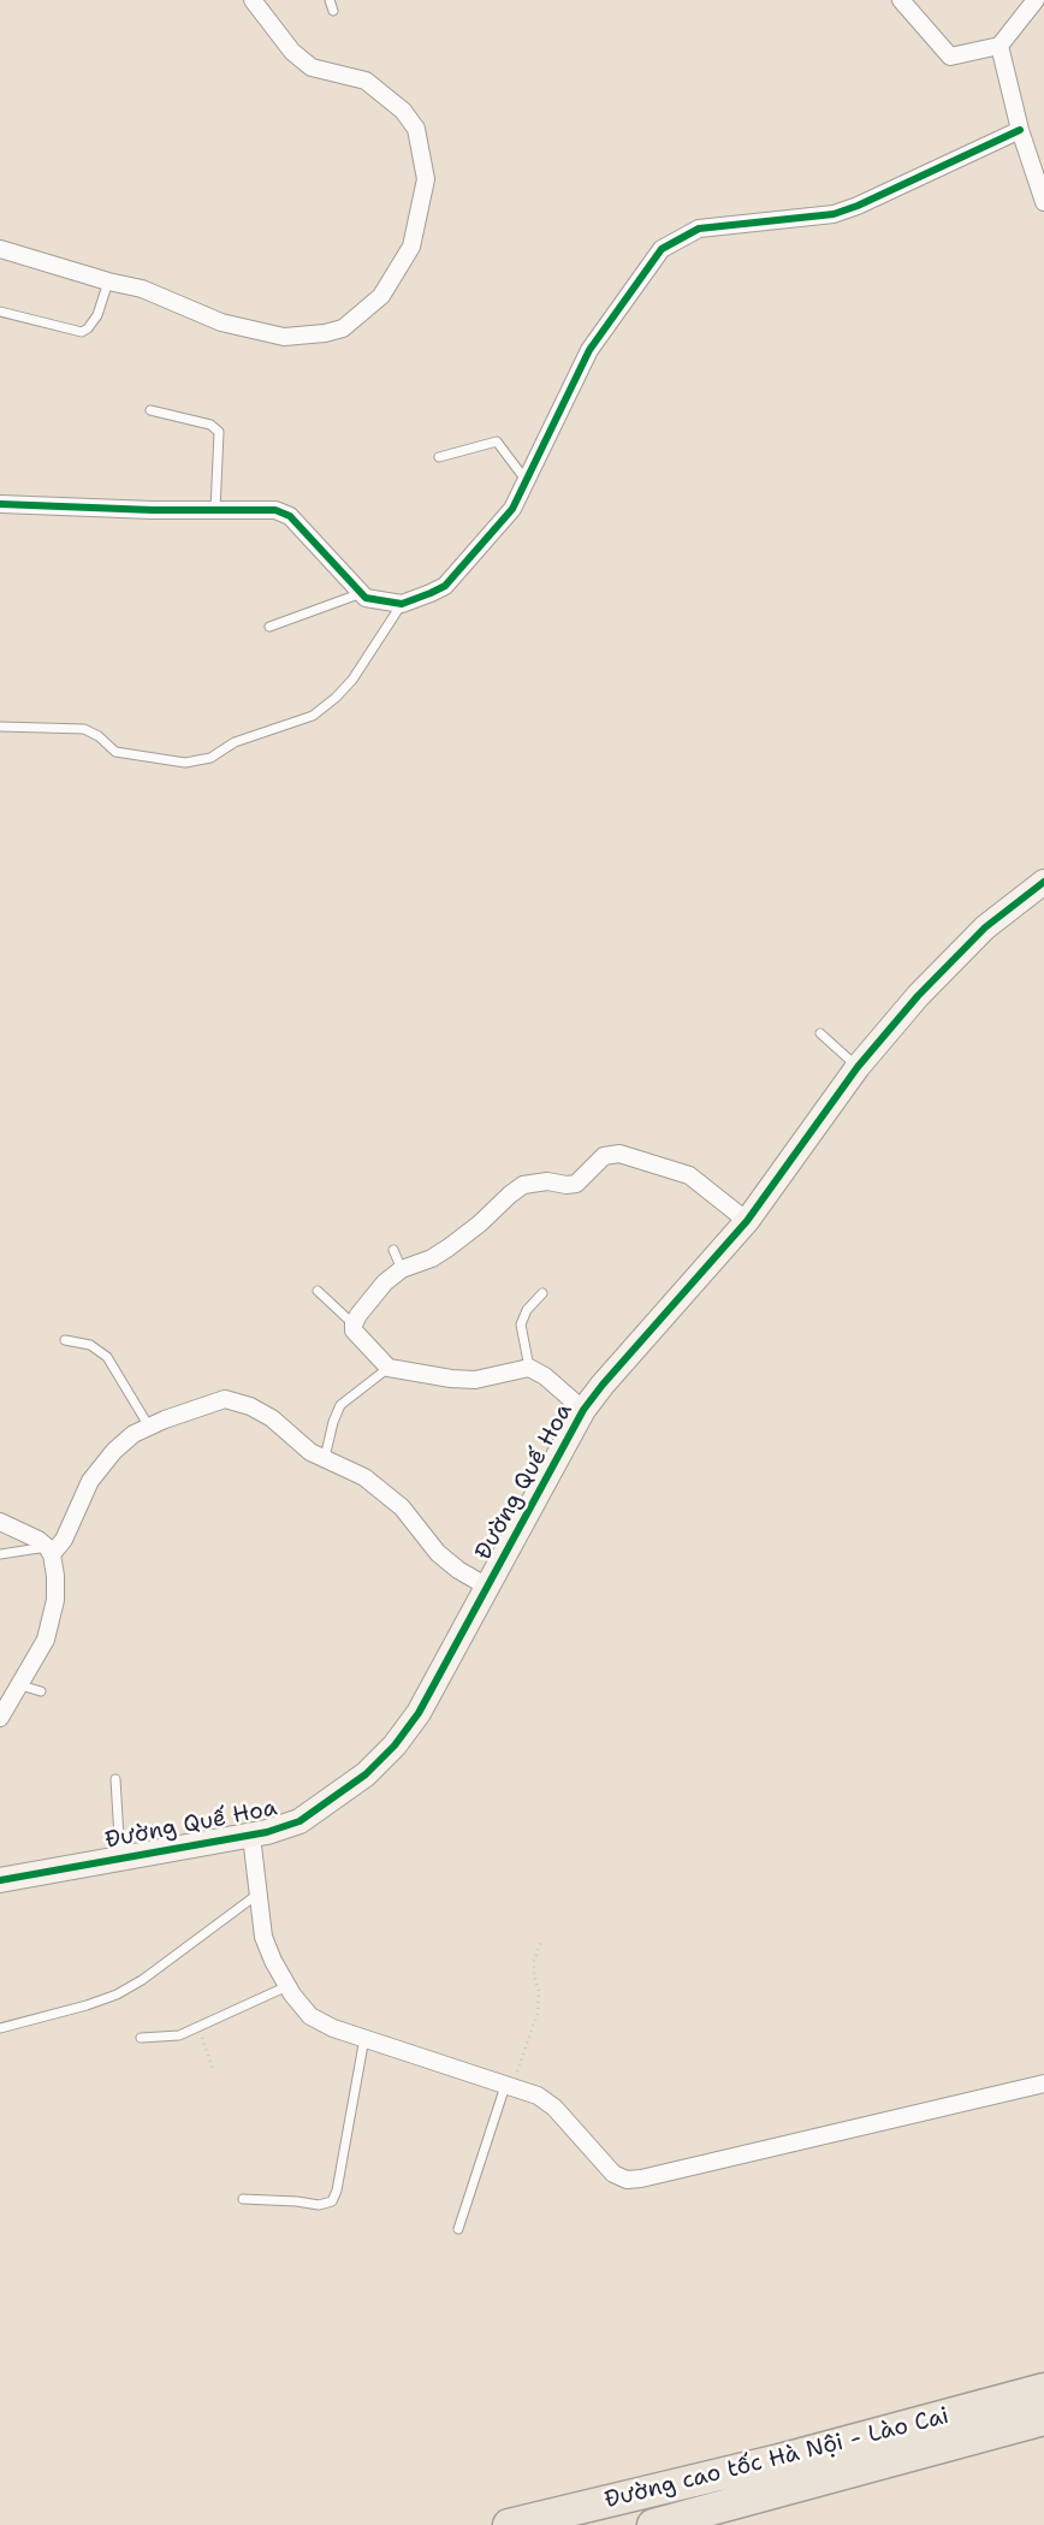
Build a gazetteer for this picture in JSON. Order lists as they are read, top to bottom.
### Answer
{
  "streets": {
    "highway": ["Đường cao tốc Hà Nội - Lào Cai"],
    "street": ["Đường Quế Hoa"]
  }
}
